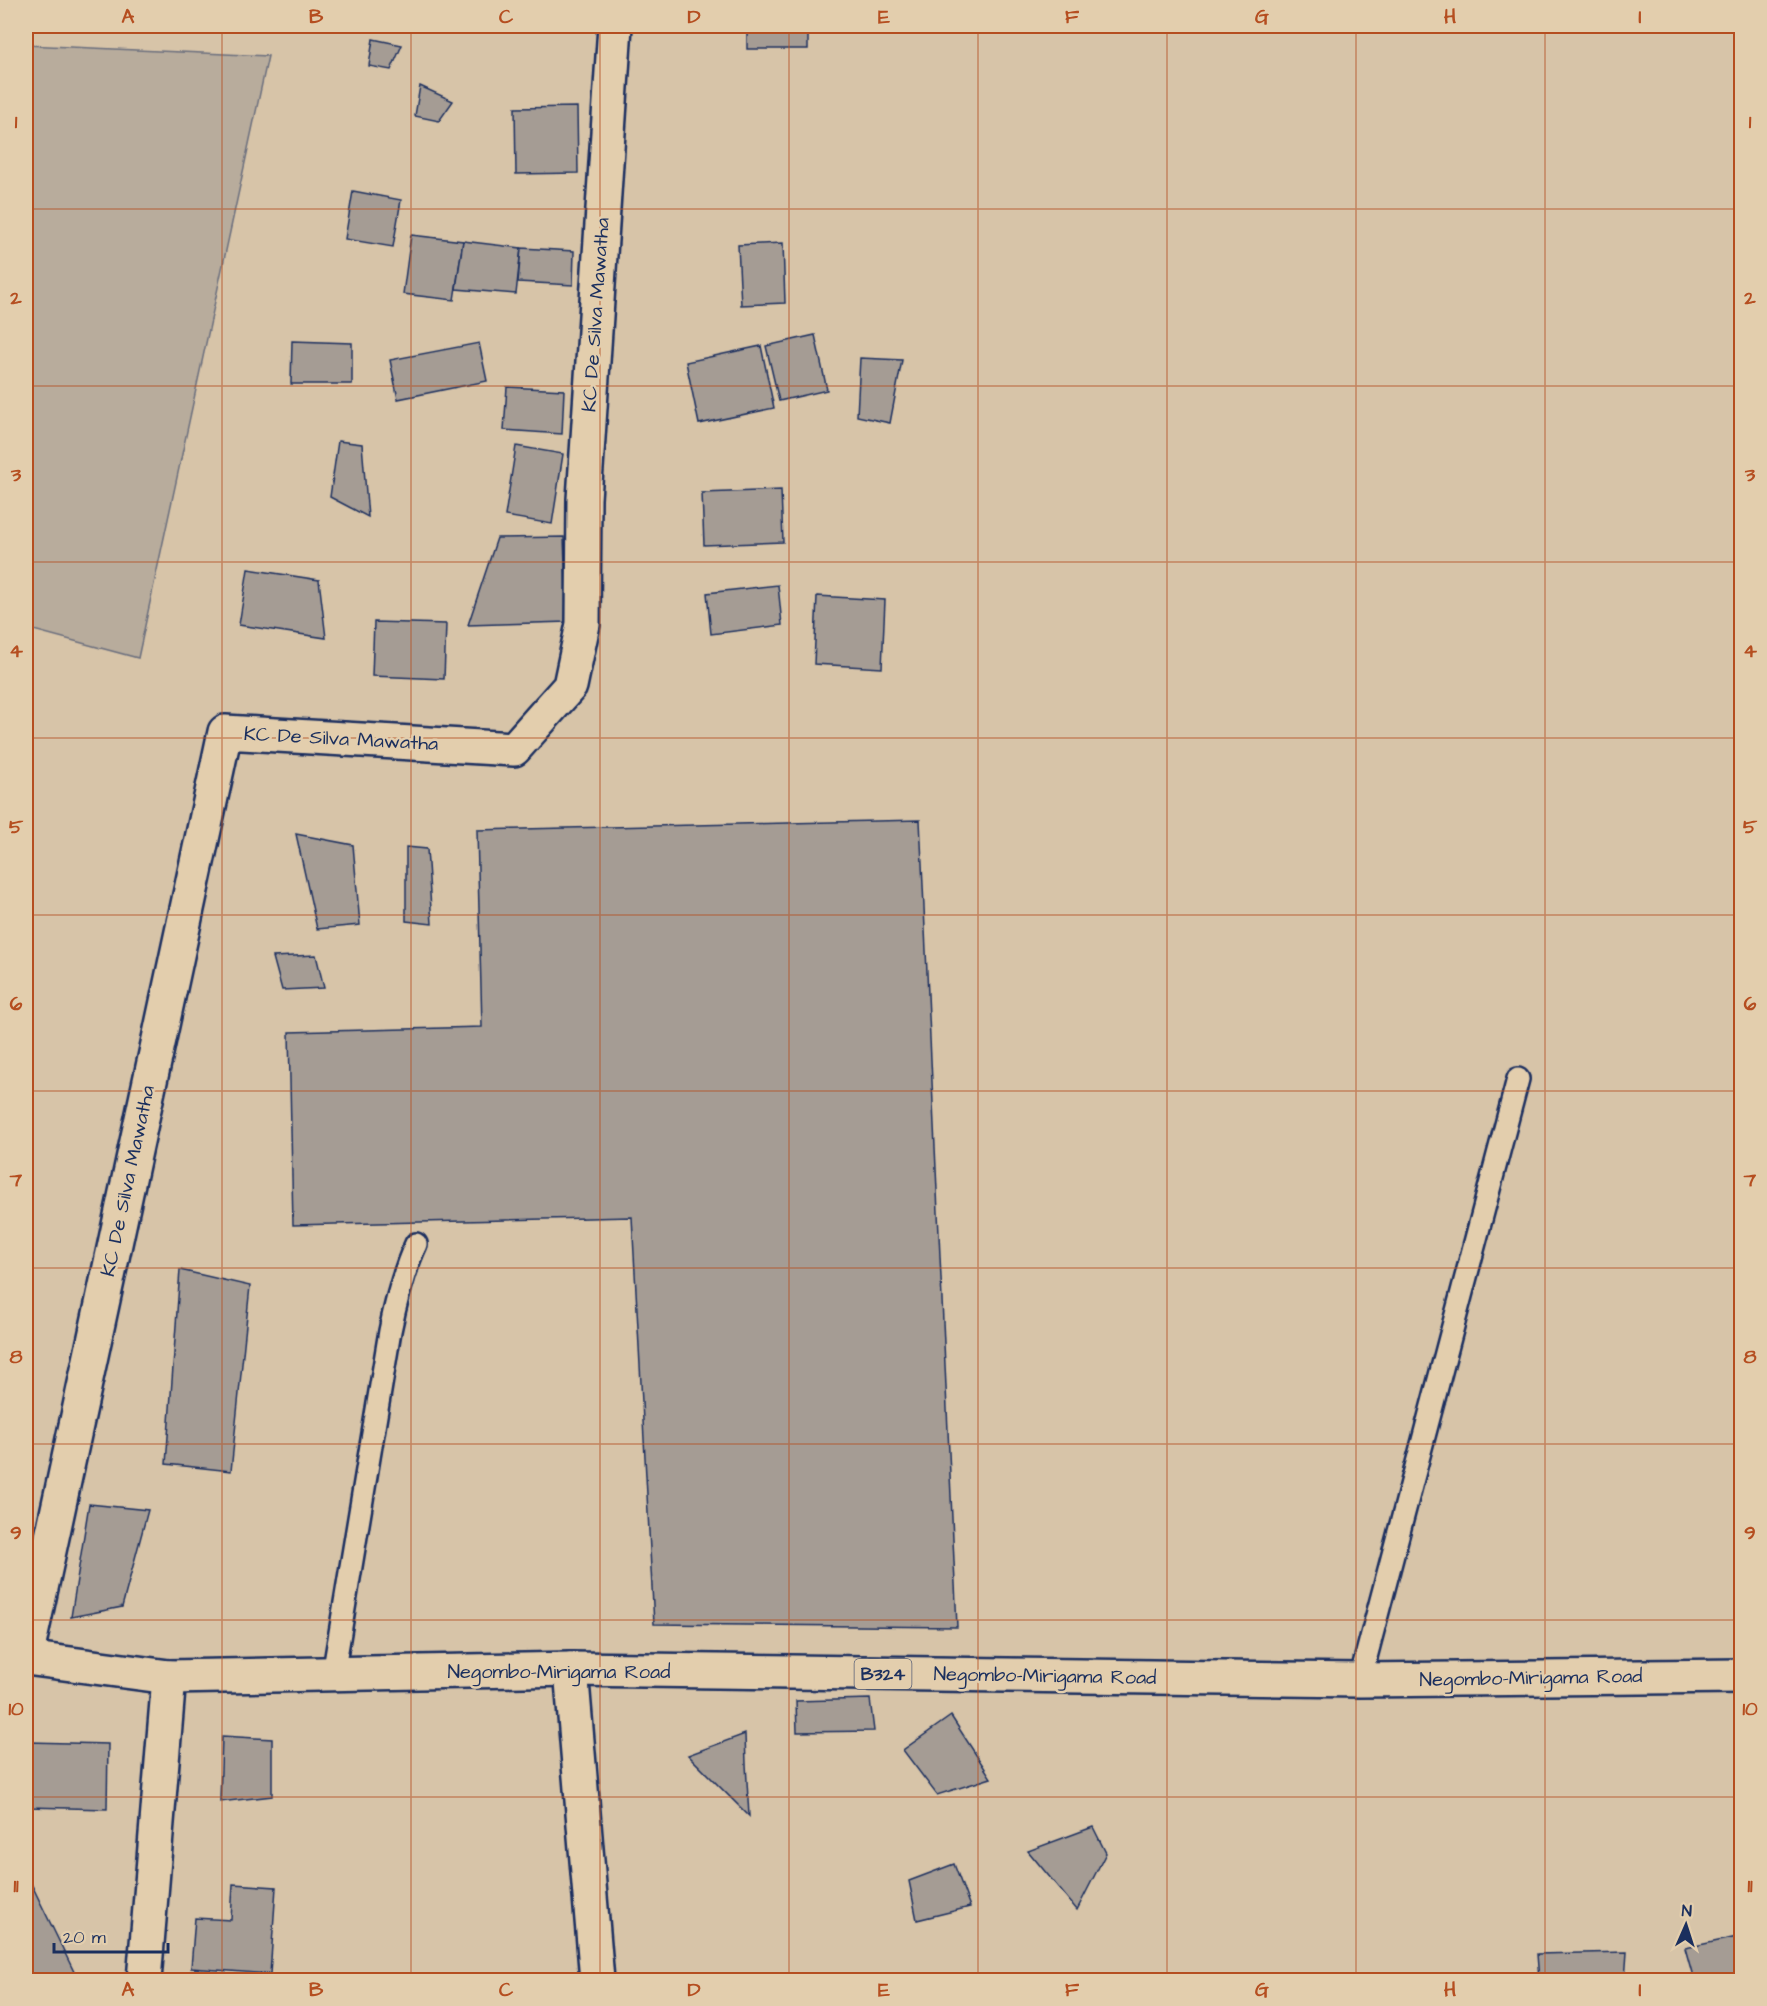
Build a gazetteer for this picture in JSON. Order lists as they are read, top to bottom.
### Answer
{
  "streets": {
    "street": ["KC De Silva Mawatha", "Negombo-Mirigama Road", "B324"]
  },
  "crossings": [
    ["KC De Silva Mawatha", "Negombo-Mirigama Road"]
  ],
  "scale_bar": "20 m",
  "north": "top",
  "grid": {
    "columns": [
      "A",
      "B",
      "C",
      "D",
      "E",
      "F",
      "G",
      "H",
      "I"
    ],
    "rows": [
      "1",
      "2",
      "3",
      "4",
      "5",
      "6",
      "7",
      "8",
      "9",
      "10",
      "11"
    ]
  }
}
